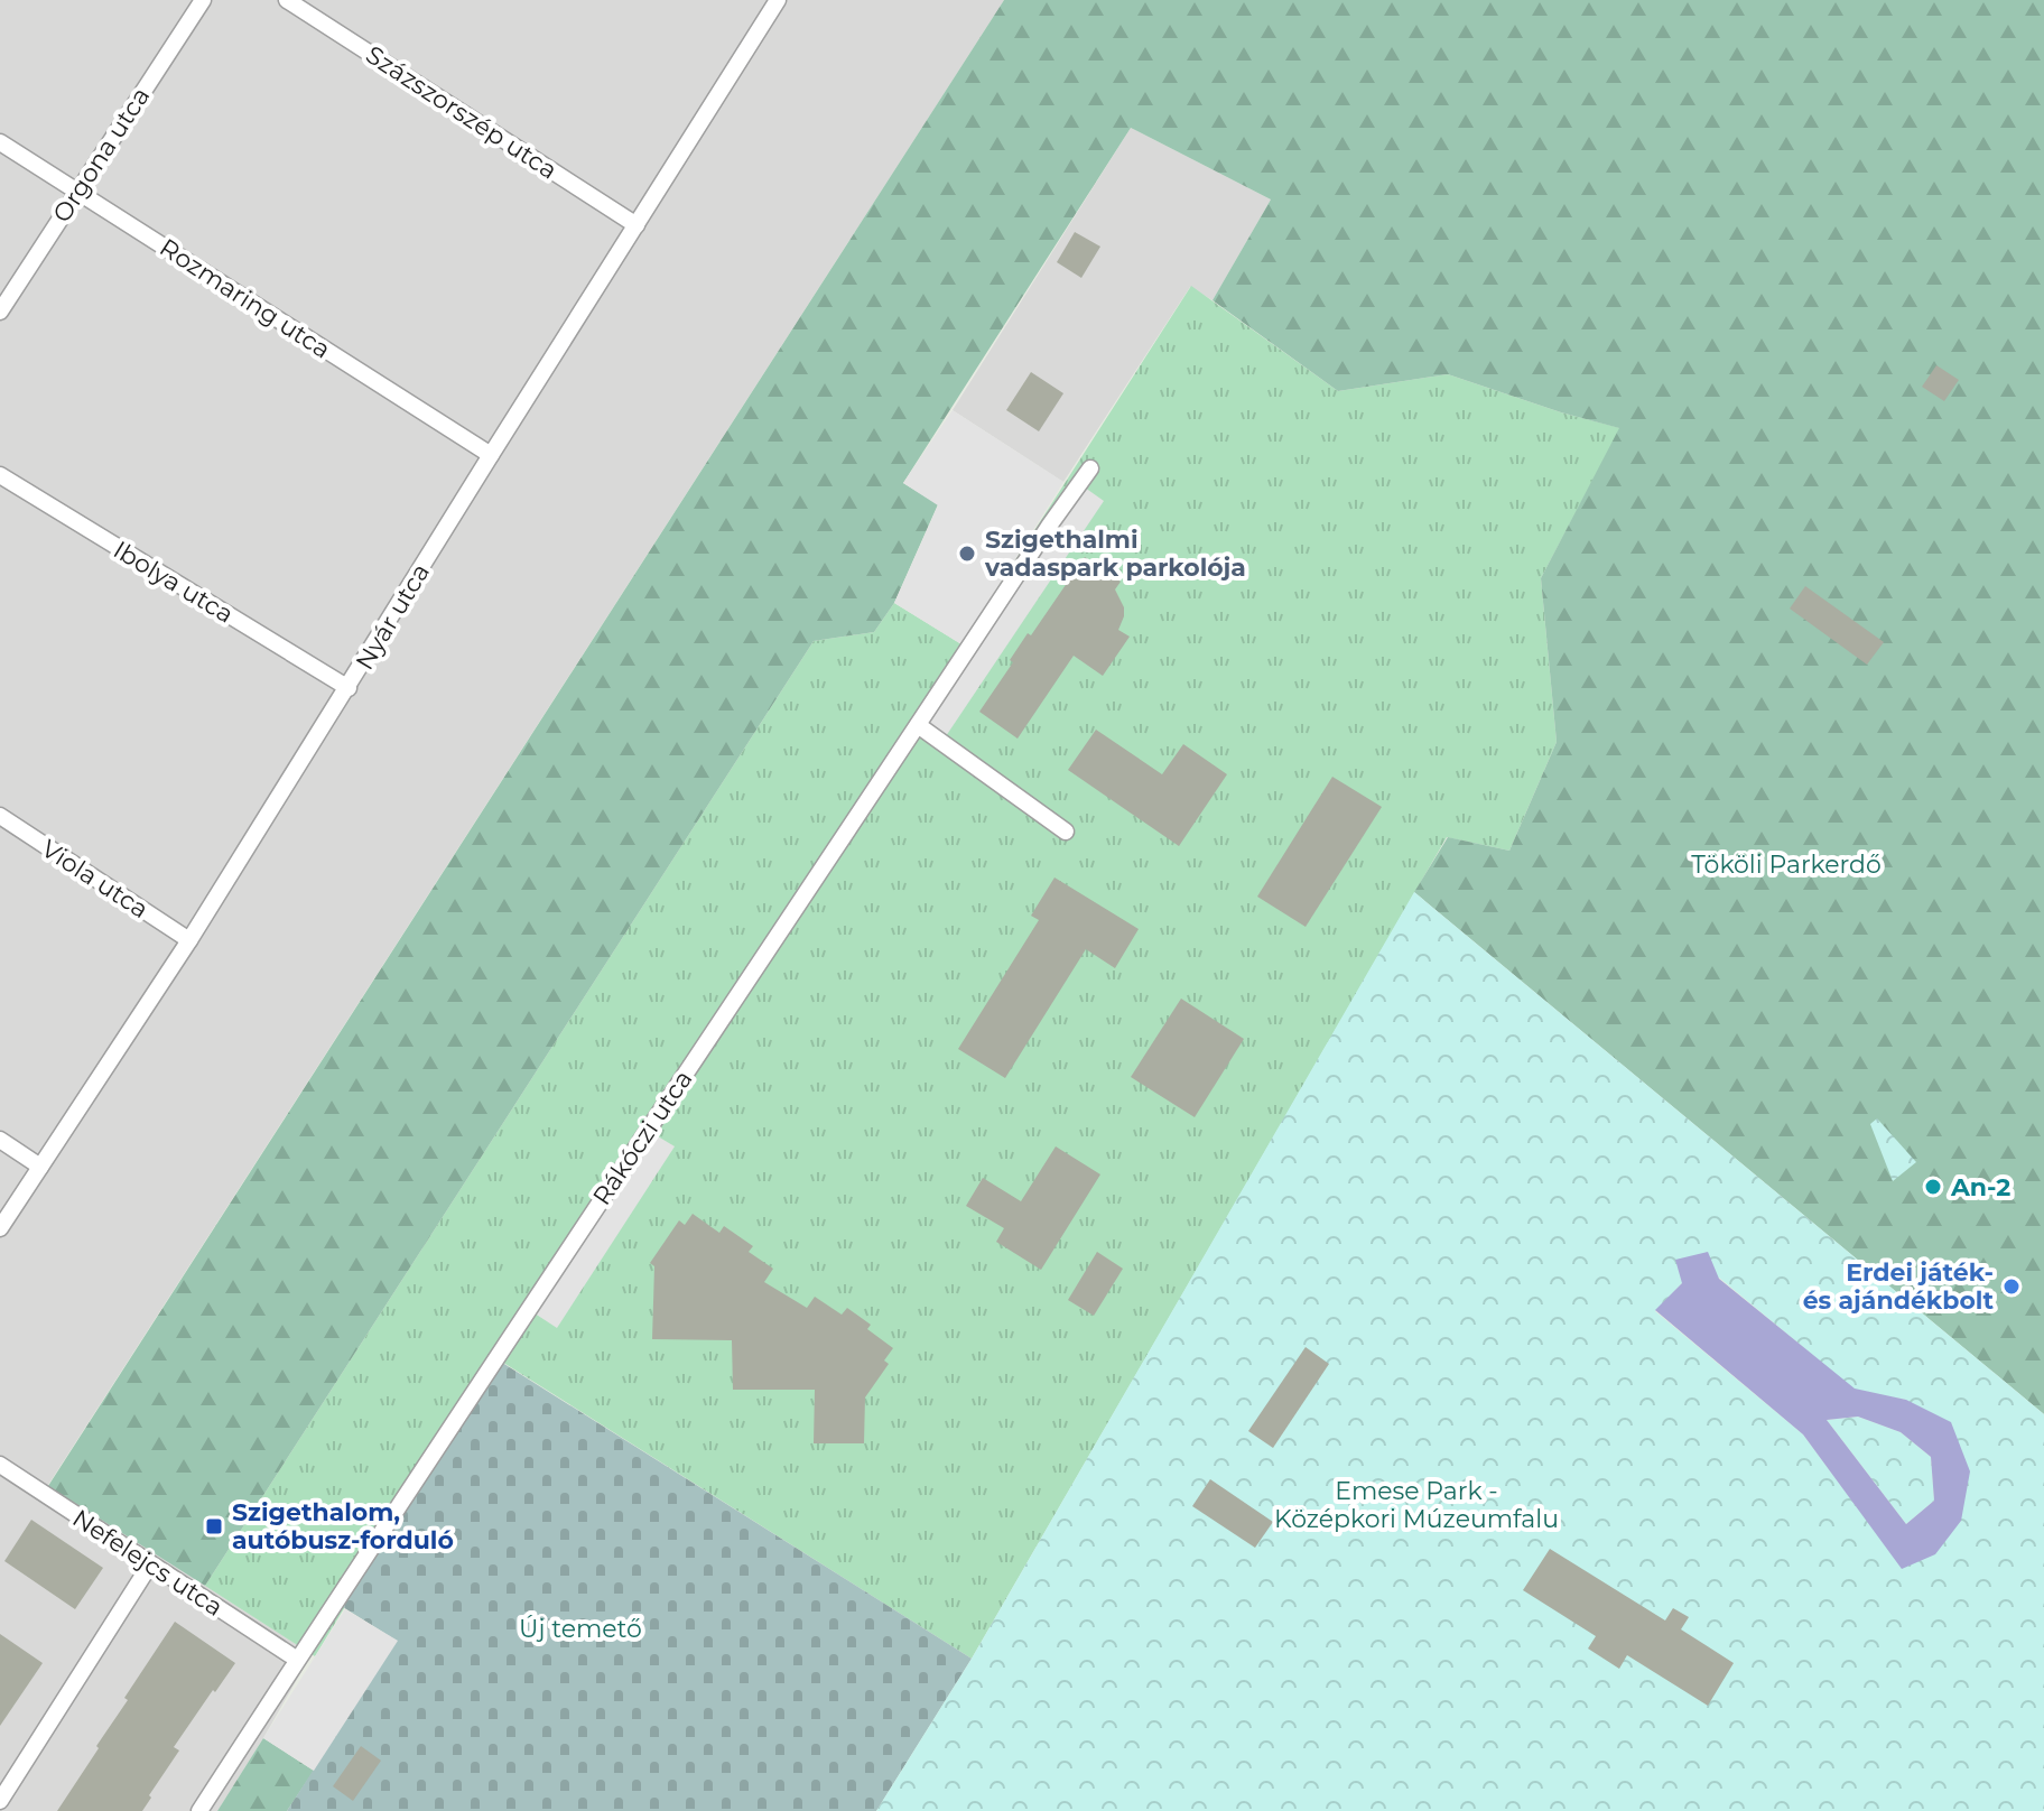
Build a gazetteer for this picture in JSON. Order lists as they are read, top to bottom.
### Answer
{
  "streets": {
    "street": [
      "Százszorszép utca",
      "Orgona utca",
      "Rozmaring utca",
      "Ibolya utca",
      "Nyár utca",
      "Viola utca",
      "Rákóczi utca",
      "Nefelejcs utca"
    ]
  },
  "crossings": [
    ["Százszorszép utca", "Nyár utca"],
    ["Orgona utca", "Rozmaring utca"],
    ["Rozmaring utca", "Nyár utca"],
    ["Ibolya utca", "Nyár utca"],
    ["Nyár utca", "Viola utca"],
    ["Rákóczi utca", "Nefelejcs utca"]
  ],
  "parks": ["Tököli Parkerdő", "Emese Park - Középkori Múzeumfalu", "Új temető"],
  "places": {
    "other": ["Szigethalmi vadaspark parkolója", "An-2", "Erdei játék- és ajándékbolt"],
    "transit": ["Szigethalom, autóbusz-forduló"]
  }
}
